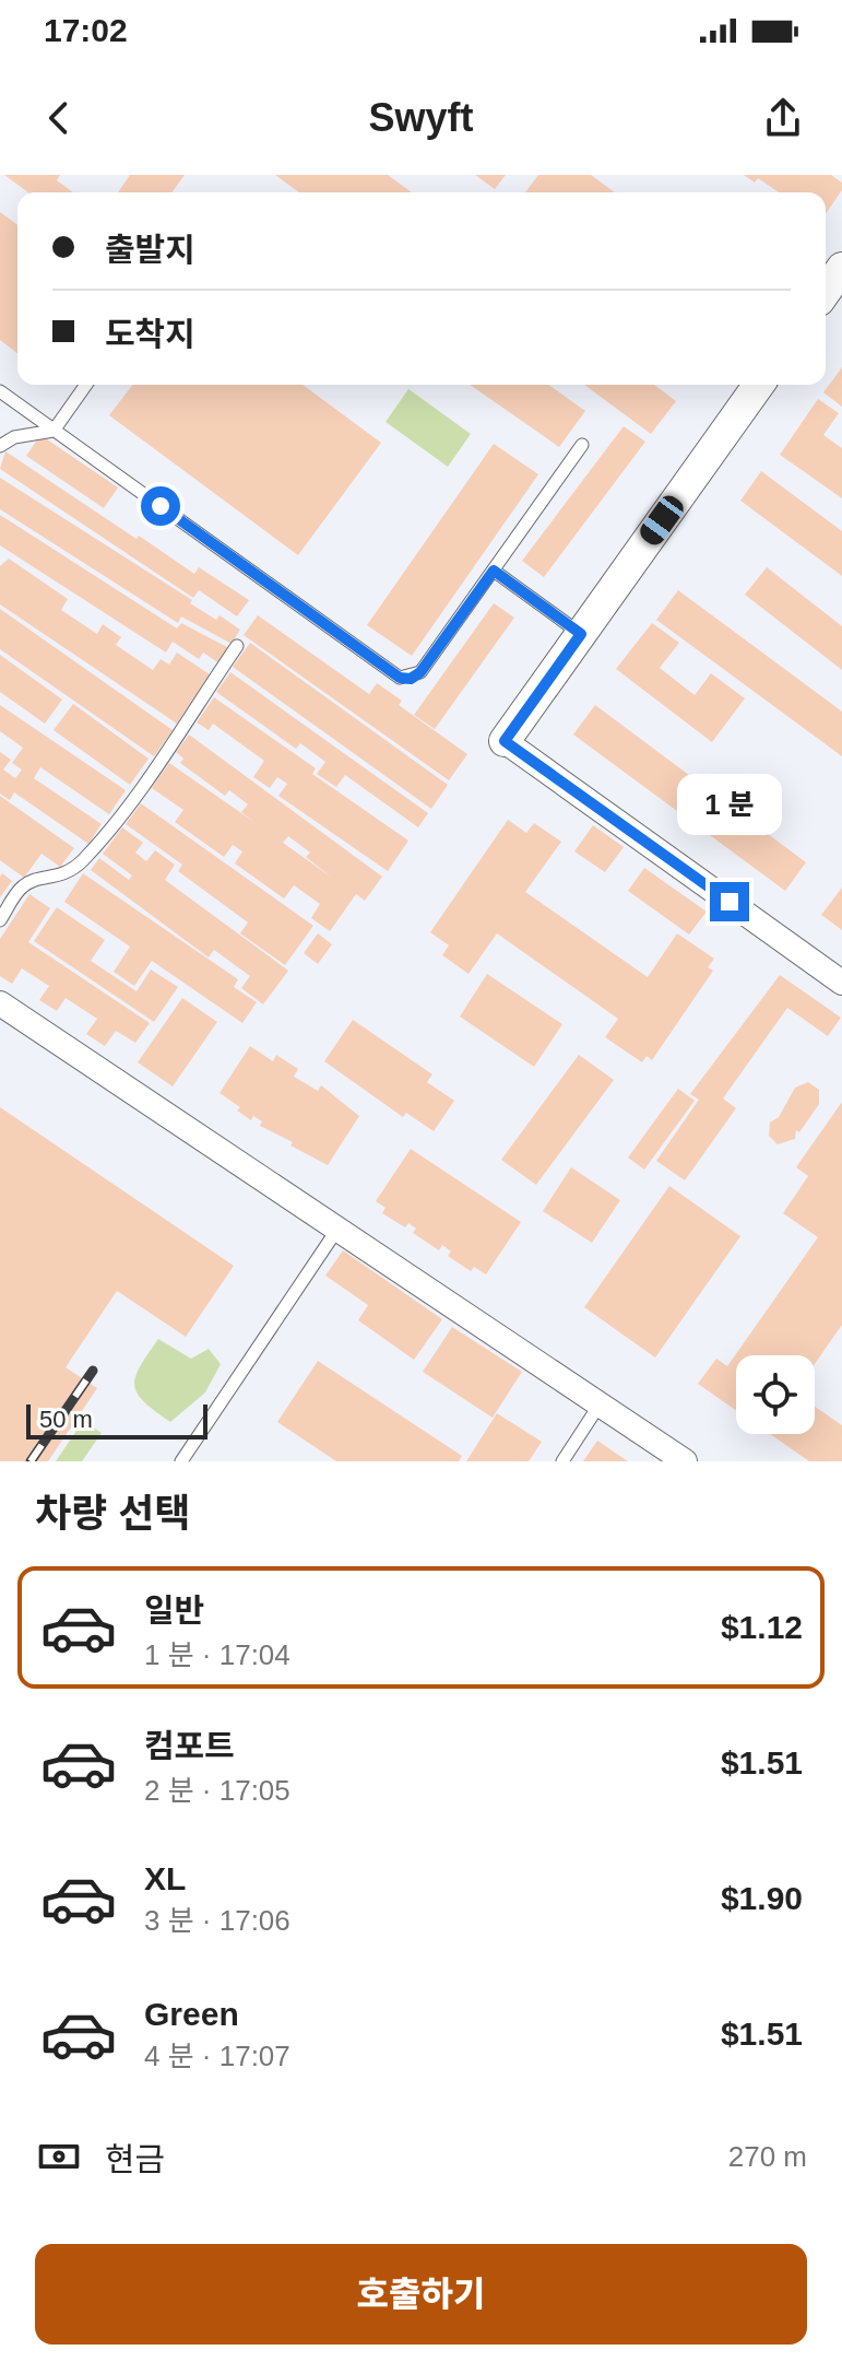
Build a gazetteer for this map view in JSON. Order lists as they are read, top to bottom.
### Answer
{
  "scale_bar": "50 m",
  "page": {
    "status": "17:02",
    "header": "Swyft",
    "banner": ["출발지", "도착지"],
    "bubble": "1 분",
    "scale": "50 m",
    "heading": "차량 선택",
    "list": [
      {
        "name": "일반",
        "note": "1 분 · 17:04",
        "value": "$1.12"
      },
      {
        "name": "컴포트",
        "note": "2 분 · 17:05",
        "value": "$1.51"
      },
      {
        "name": "XL",
        "note": "3 분 · 17:06",
        "value": "$1.90"
      },
      {
        "name": "Green",
        "note": "4 분 · 17:07",
        "value": "$1.51"
      }
    ],
    "pay": ["현금", "270 m"],
    "buttons": "호출하기"
  }
}
